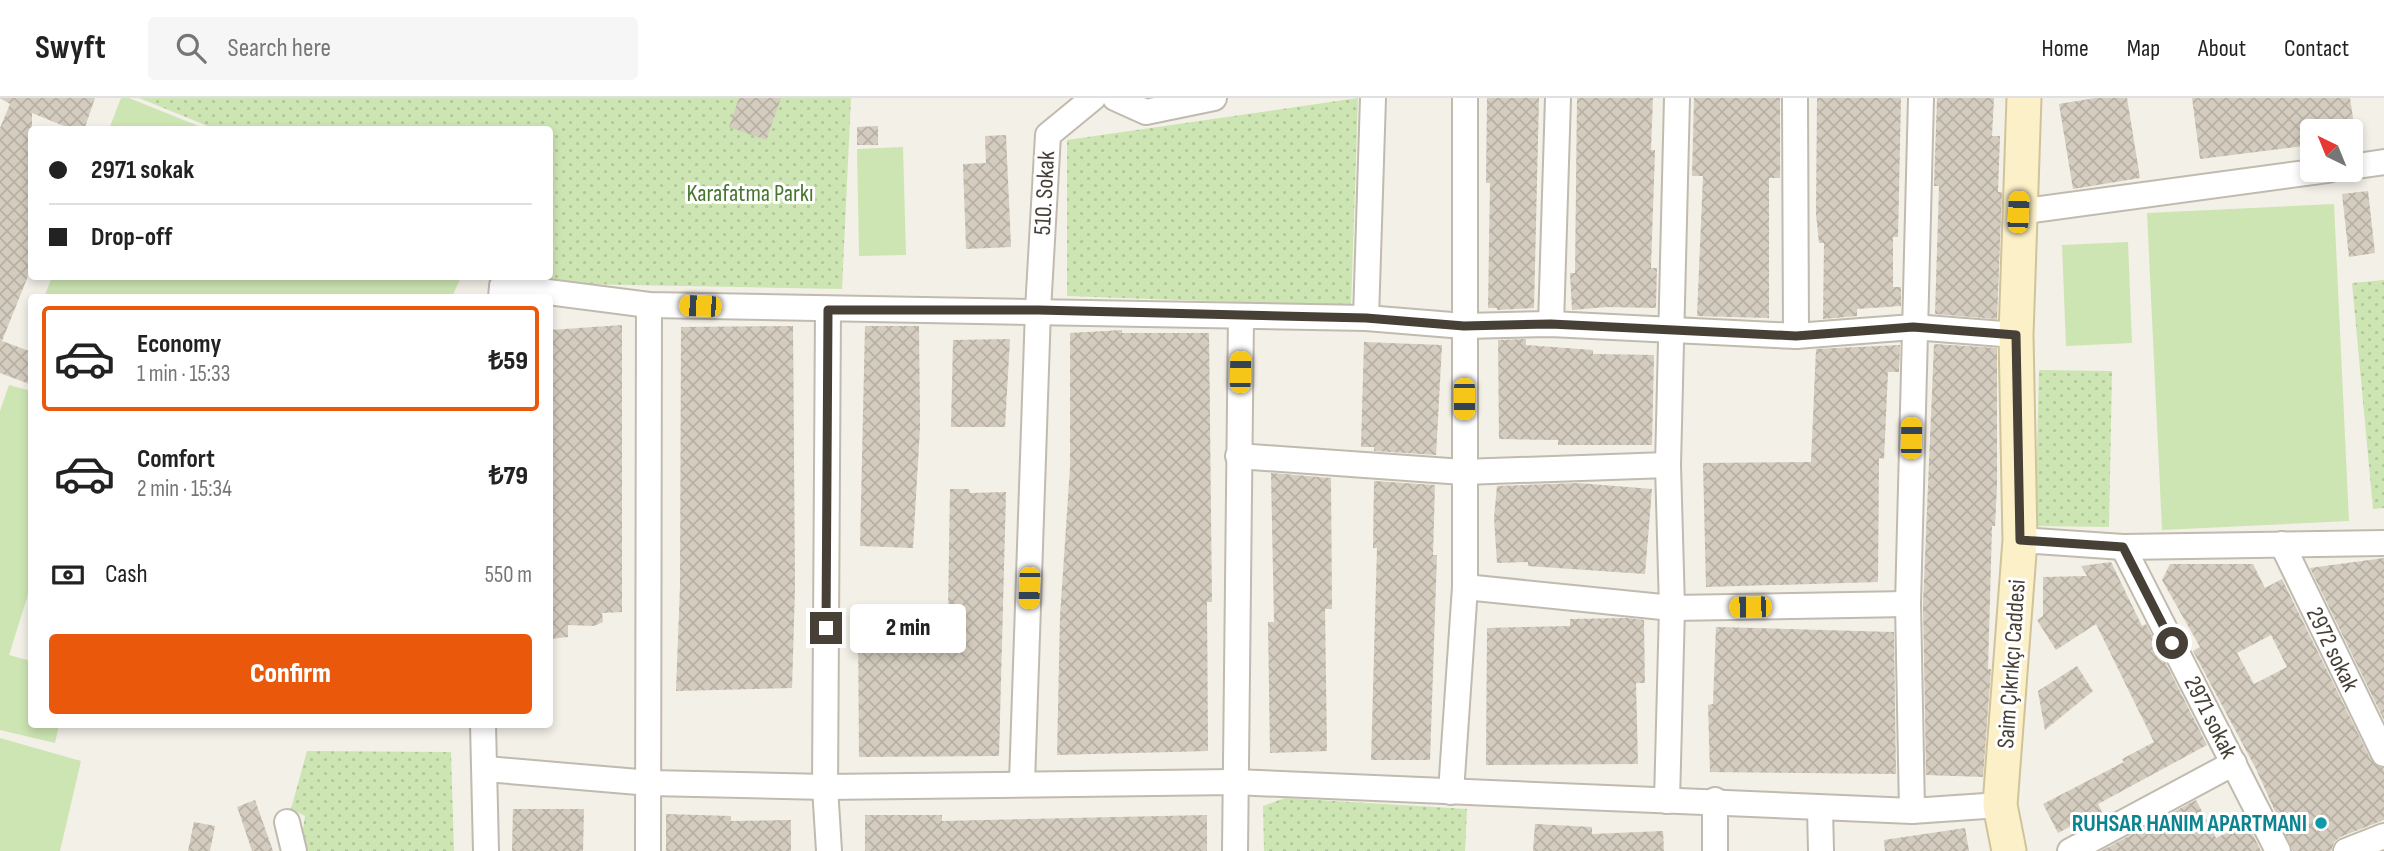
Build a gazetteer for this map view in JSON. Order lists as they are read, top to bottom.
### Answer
{
  "streets": {
    "main road": ["Saim Çıkrıkçı Caddesi"],
    "street": ["510. Sokak", "2972 sokak", "2971 sokak"]
  },
  "parks": ["Karafatma Parkı"],
  "places": ["RUHSAR HANIM APARTMANI"],
  "north": "top left",
  "page": {
    "header": "Swyft",
    "search": "Search here",
    "nav": [
      "Home",
      "Map",
      "About",
      "Contact"
    ],
    "banner": ["2971 sokak", "Drop-off"],
    "list": [
      {
        "name": "Economy",
        "note": "1 min · 15:33",
        "value": "₺59"
      },
      {
        "name": "Comfort",
        "note": "2 min · 15:34",
        "value": "₺79"
      }
    ],
    "pay": ["Cash", "550 m"],
    "bubble": "2 min",
    "buttons": "Confirm"
  }
}
